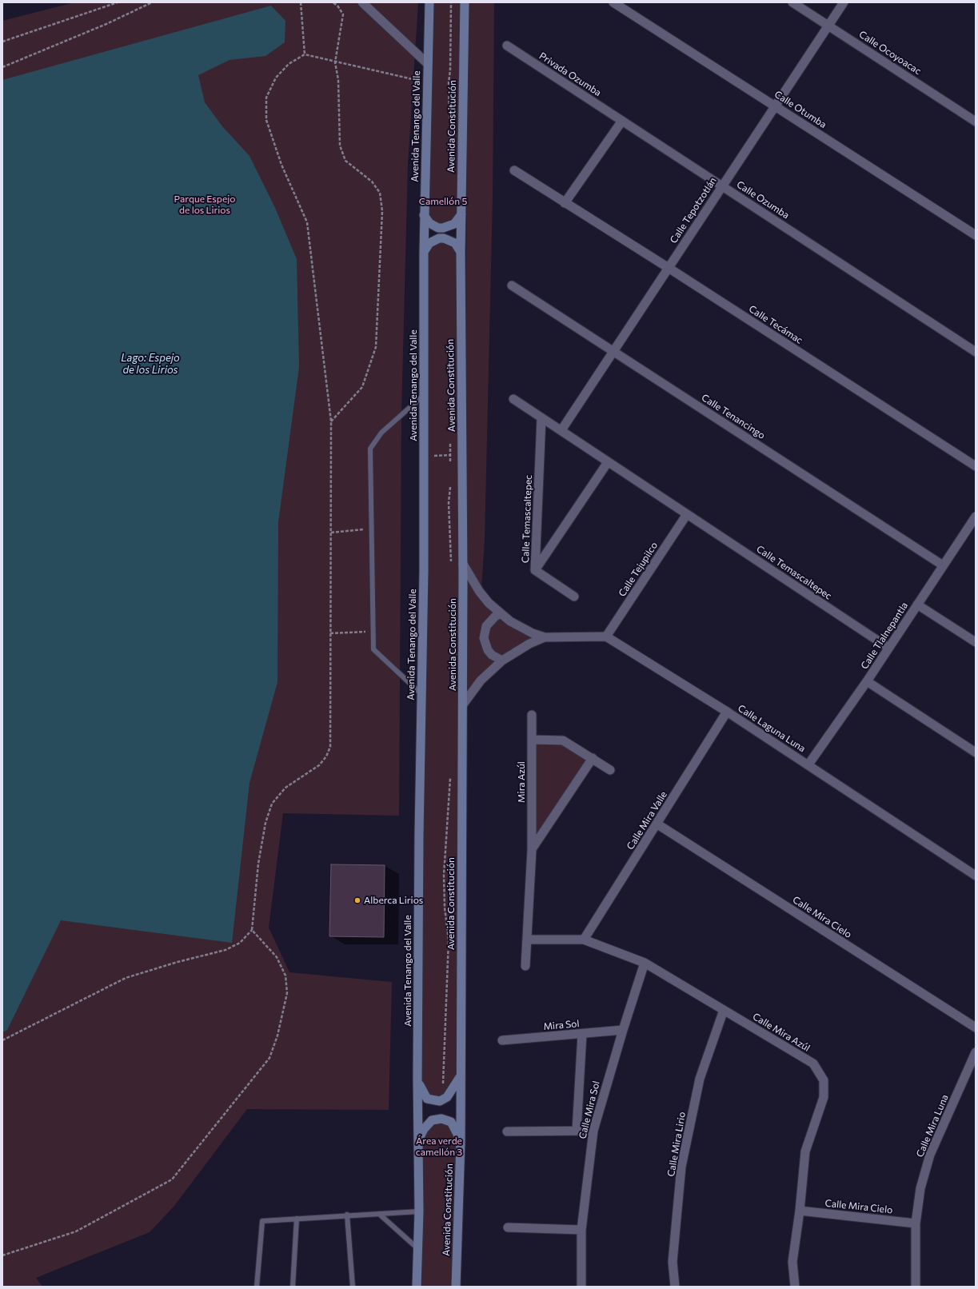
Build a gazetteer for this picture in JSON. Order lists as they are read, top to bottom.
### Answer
{
  "streets": {
    "main road": ["Avenida Tenango del Valle", "Avenida Constitución"],
    "street": [
      "Calle Ocoyoacac",
      "Privada Ozumba",
      "Calle Otumba",
      "Calle Ozumba",
      "Calle Tepotzotlán",
      "Calle Tecámac",
      "Calle Tenancingo",
      "Calle Temascaltepec",
      "Calle Tejupilco",
      "Calle Tlalnepantla",
      "Calle Laguna Luna",
      "Mira Azúl",
      "Calle Mira Valle",
      "Calle Mira Cielo",
      "Mira Sol",
      "Calle Mira Azúl",
      "Calle Mira Sol",
      "Calle Mira Luna",
      "Calle Mira Lirio"
    ]
  },
  "crossings": [
    ["Calle Ocoyoacac", "Calle Tepotzotlán"],
    ["Privada Ozumba", "Calle Ozumba"],
    ["Calle Otumba", "Calle Tepotzotlán"],
    ["Calle Ozumba", "Calle Tepotzotlán"],
    ["Calle Tepotzotlán", "Calle Tecámac"],
    ["Calle Tepotzotlán", "Calle Tenancingo"],
    ["Calle Tepotzotlán", "Calle Temascaltepec"],
    ["Calle Tenancingo", "Calle Tlalnepantla"],
    ["Calle Temascaltepec", "Calle Tejupilco"],
    ["Calle Temascaltepec", "Calle Tlalnepantla"],
    ["Calle Tejupilco", "Calle Laguna Luna"],
    ["Calle Tlalnepantla", "Calle Laguna Luna"],
    ["Calle Laguna Luna", "Calle Mira Valle"],
    ["Mira Azúl", "Calle Mira Azúl"],
    ["Calle Mira Valle", "Calle Mira Cielo"],
    ["Calle Mira Valle", "Calle Mira Azúl"],
    ["Calle Mira Cielo", "Calle Mira Azúl"],
    ["Calle Mira Cielo", "Calle Mira Luna"],
    ["Mira Sol", "Calle Mira Sol"],
    ["Calle Mira Azúl", "Calle Mira Sol"],
    ["Calle Mira Azúl", "Calle Mira Lirio"]
  ],
  "water": ["Lago: Espejo de los Lirios"],
  "parks": ["Parque Espejo de los Lirios", "Camellón 5", "Área verde camellón 3"],
  "places": ["Alberca Lirios"]
}
